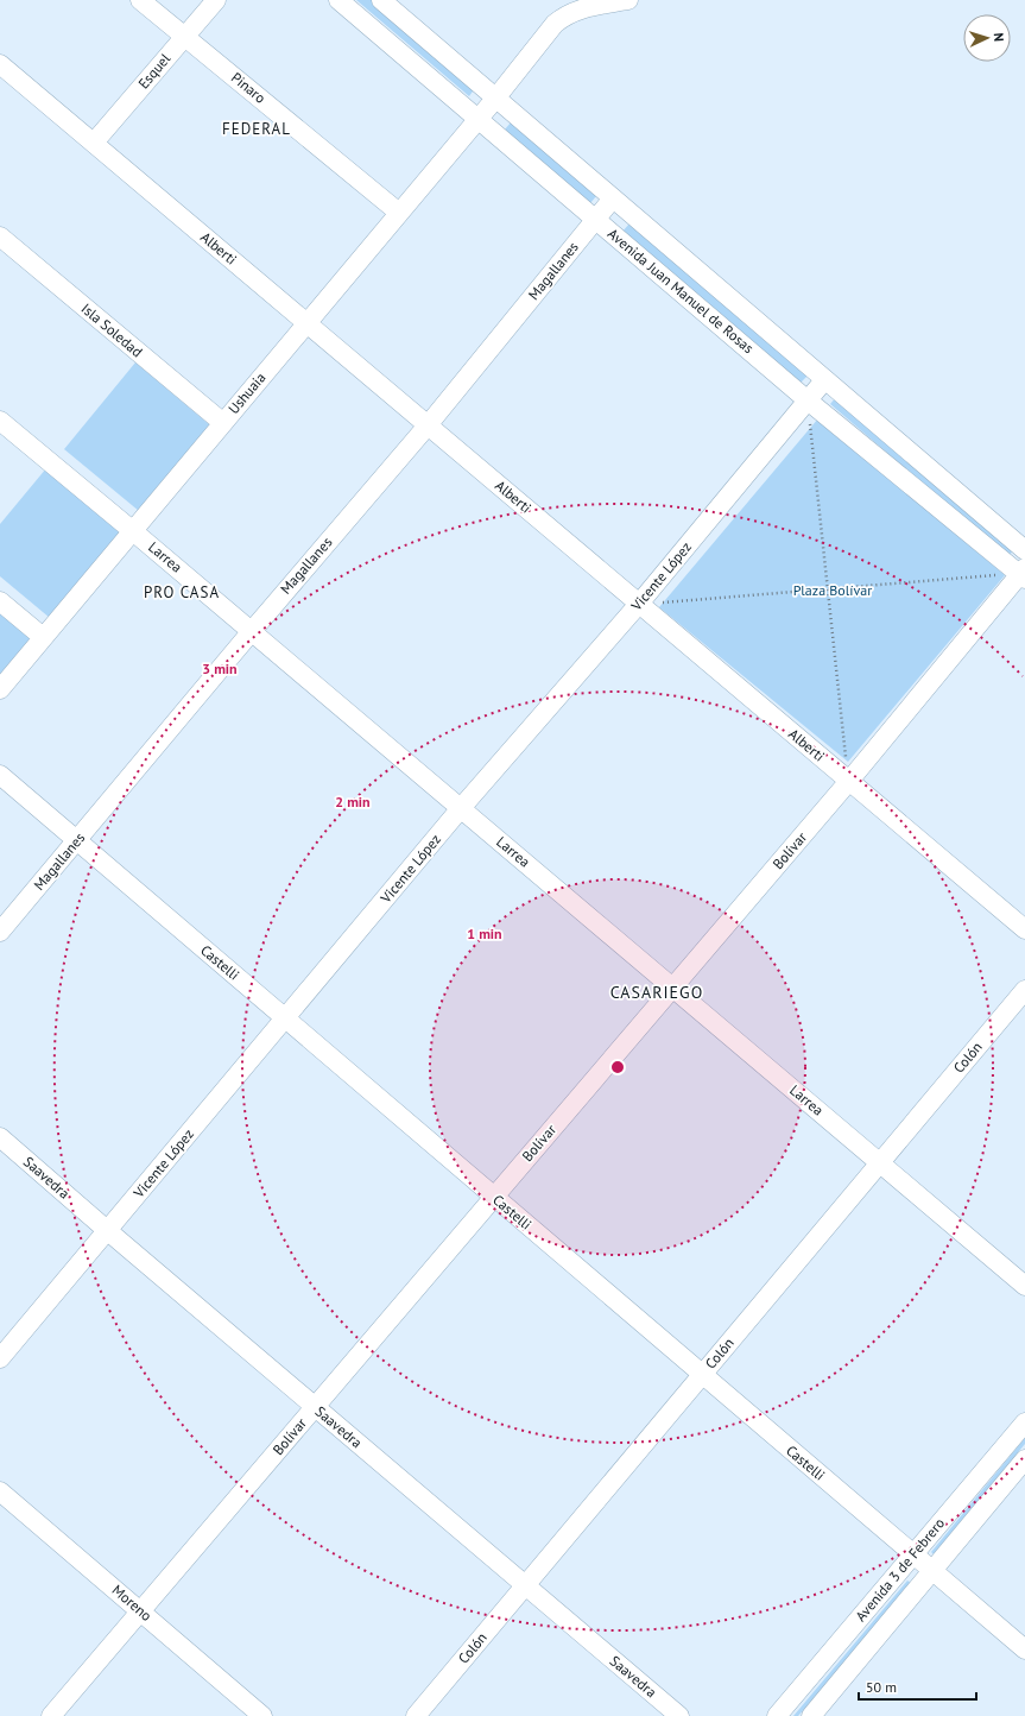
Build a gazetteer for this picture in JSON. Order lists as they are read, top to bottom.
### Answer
{
  "streets": {
    "street": [
      "Esquel",
      "Pinaro",
      "Alberti",
      "Magallanes",
      "Avenida Juan Manuel de Rosas",
      "Isla Soledad",
      "Ushuaia",
      "Larrea",
      "Vicente López",
      "Bolívar",
      "Castelli",
      "Colón",
      "Saavedra",
      "Avenida 3 de Febrero",
      "Moreno"
    ]
  },
  "crossings": [
    ["Esquel", "Pinaro"],
    ["Esquel", "Alberti"],
    ["Pinaro", "Ushuaia"],
    ["Alberti", "Magallanes"],
    ["Alberti", "Ushuaia"],
    ["Alberti", "Vicente López"],
    ["Alberti", "Bolívar"],
    ["Magallanes", "Avenida Juan Manuel de Rosas"],
    ["Magallanes", "Larrea"],
    ["Magallanes", "Castelli"],
    ["Avenida Juan Manuel de Rosas", "Ushuaia"],
    ["Avenida Juan Manuel de Rosas", "Vicente López"],
    ["Avenida Juan Manuel de Rosas", "Bolívar"],
    ["Isla Soledad", "Ushuaia"],
    ["Ushuaia", "Larrea"],
    ["Larrea", "Vicente López"],
    ["Larrea", "Bolívar"],
    ["Larrea", "Colón"],
    ["Vicente López", "Castelli"],
    ["Vicente López", "Saavedra"],
    ["Bolívar", "Castelli"],
    ["Bolívar", "Saavedra"],
    ["Bolívar", "Moreno"],
    ["Castelli", "Colón"],
    ["Castelli", "Avenida 3 de Febrero"],
    ["Colón", "Saavedra"]
  ],
  "districts": ["FEDERAL", "PRO CASA", "CASARIEGO"],
  "parks": ["Plaza Bolívar"],
  "scale_bar": "50 m",
  "north": "right",
  "rings": ["3 min", "2 min", "1 min"]
}
